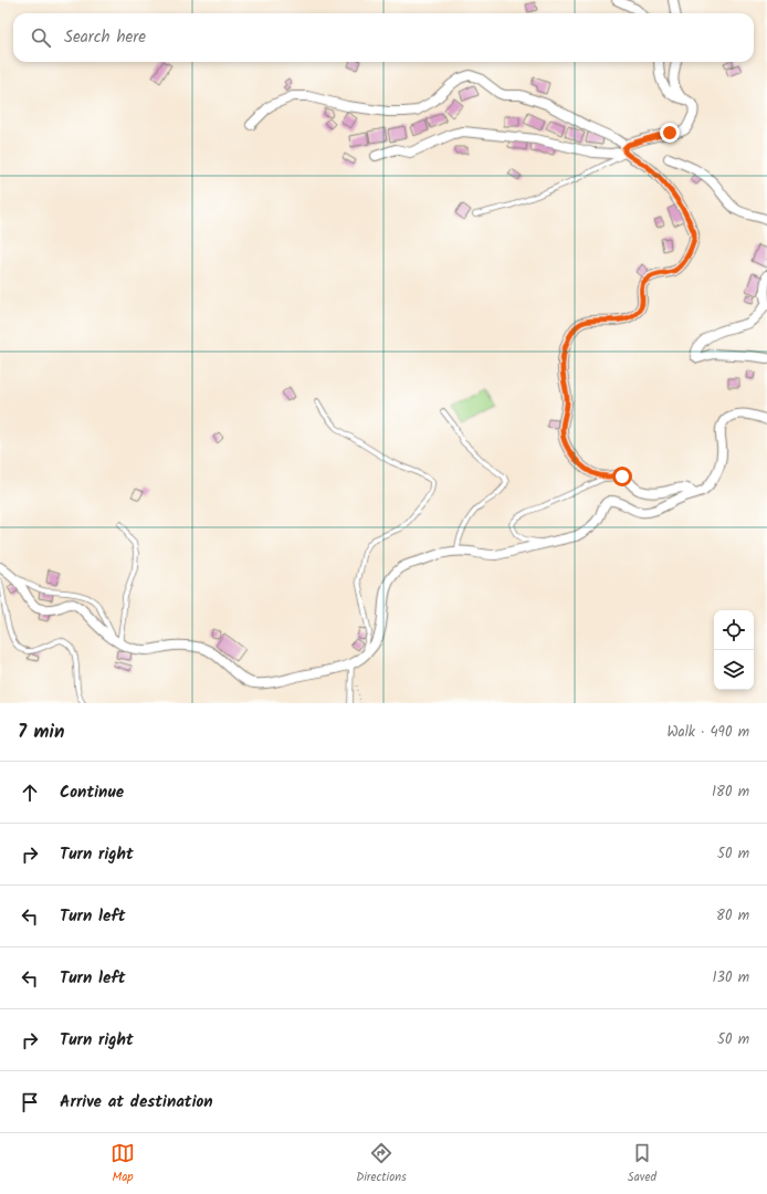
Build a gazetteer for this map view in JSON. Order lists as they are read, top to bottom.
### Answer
{
  "page": {
    "search": "Search here",
    "heading": ["7 min", "Walk · 490 m"],
    "list": [
      ["Continue", "180 m"],
      ["Turn right", "50 m"],
      ["Turn left", "80 m"],
      ["Turn left", "130 m"],
      ["Turn right", "50 m"],
      "Arrive at destination"
    ],
    "nav": ["Map", "Directions", "Saved"]
  }
}
